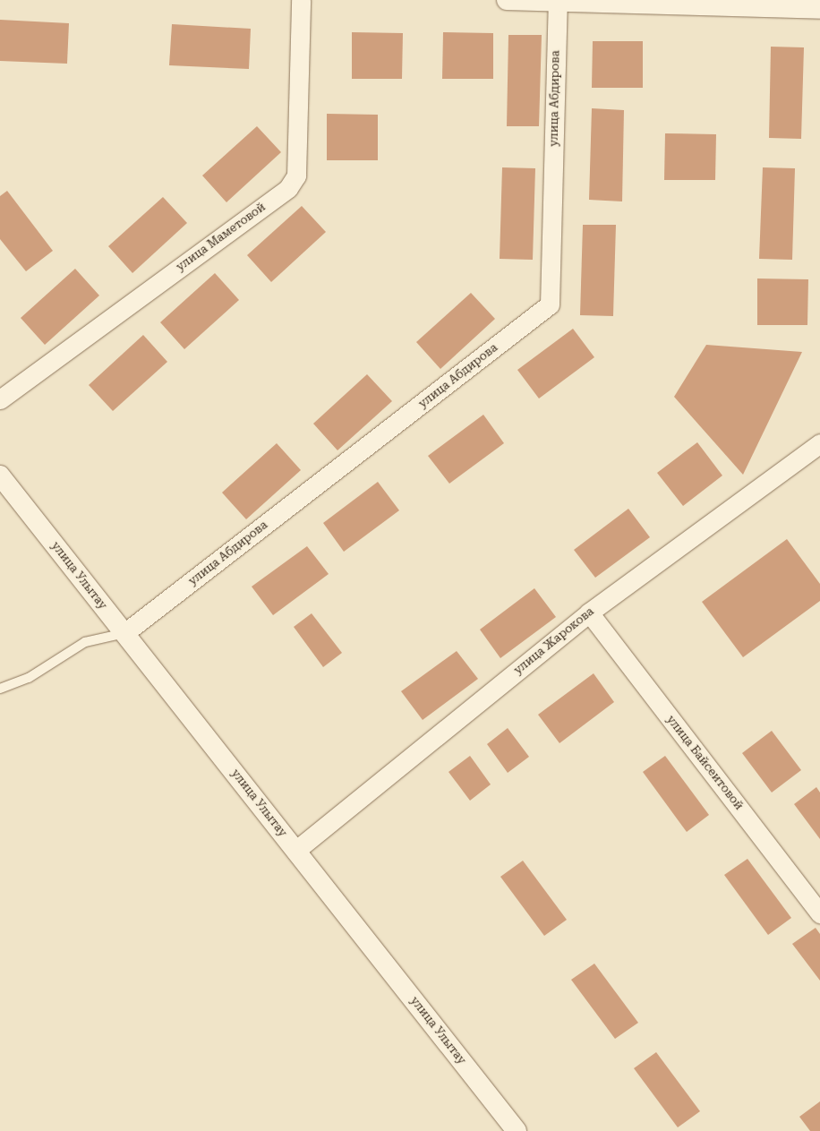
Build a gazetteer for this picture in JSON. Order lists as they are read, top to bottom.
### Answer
{
  "streets": {
    "street": [
      "улица Абдирова",
      "улица Маметовой",
      "улица Улытау",
      "улица Жарокова",
      "улица Байсеитовой"
    ]
  },
  "crossings": [
    ["улица Абдирова", "улица Улытау"],
    ["улица Улытау", "улица Жарокова"],
    ["улица Жарокова", "улица Байсеитовой"]
  ]
}
